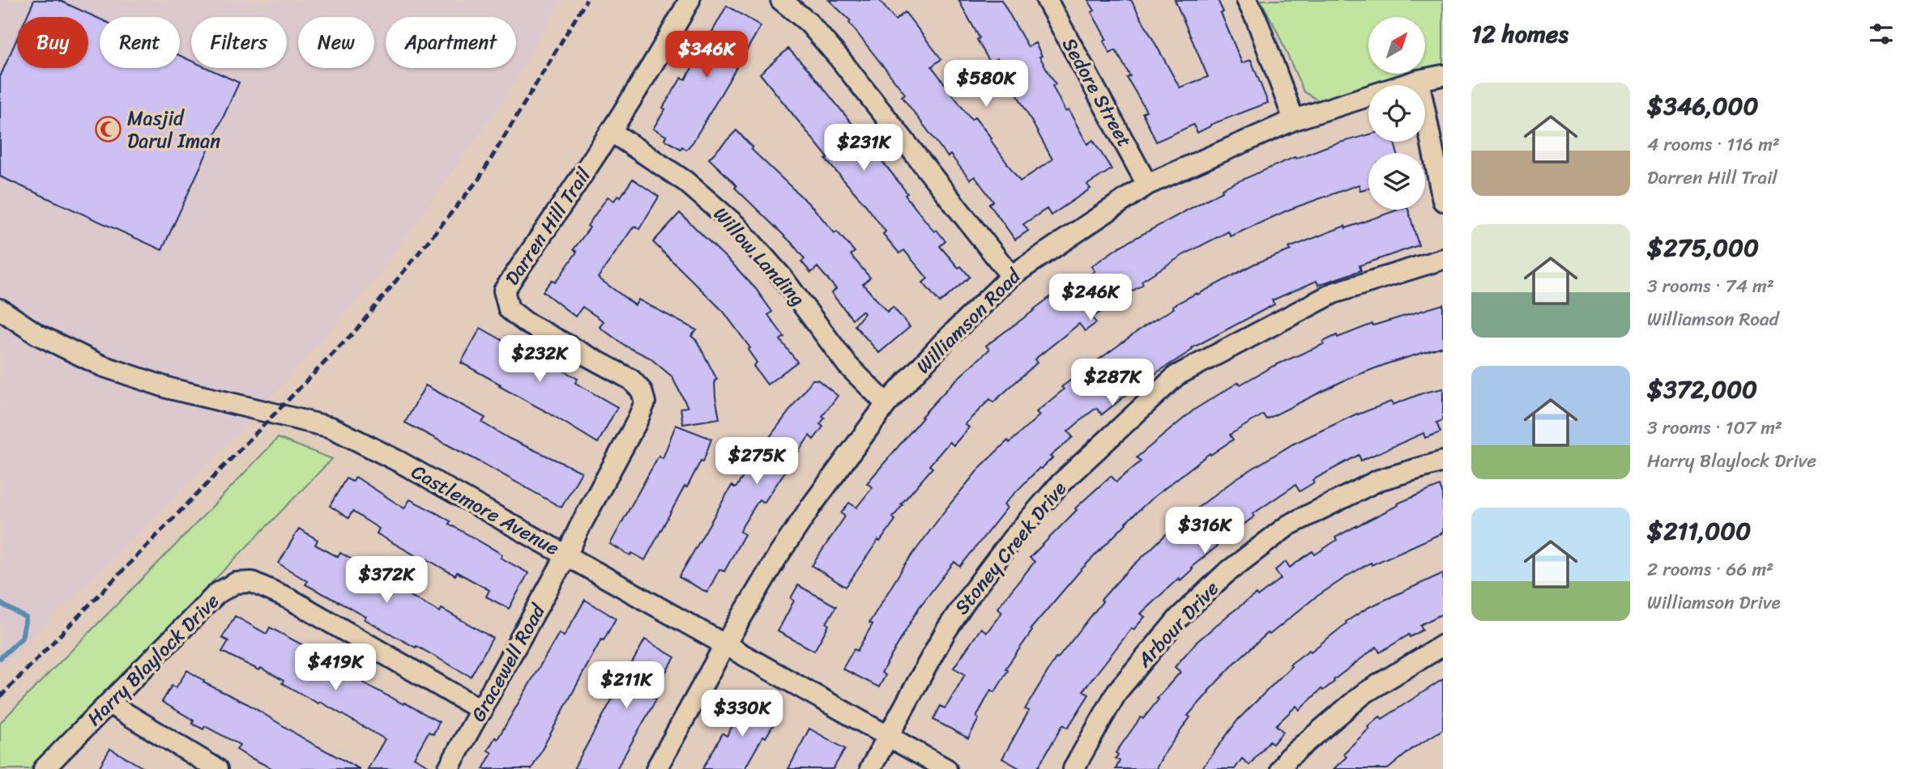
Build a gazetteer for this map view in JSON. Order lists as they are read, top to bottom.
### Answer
{
  "streets": {
    "street": [
      "Sedore Street",
      "Darren Hill Trail",
      "Willow Landing",
      "Williamson Road",
      "Castlemore Avenue",
      "Stoney Creek Drive",
      "Arbour Drive",
      "Harry Blaylock Drive",
      "Gracewell Road"
    ]
  },
  "crossings": [
    ["Sedore Street", "Williamson Road"],
    ["Darren Hill Trail", "Willow Landing"],
    ["Darren Hill Trail", "Castlemore Avenue"],
    ["Darren Hill Trail", "Gracewell Road"],
    ["Willow Landing", "Williamson Road"],
    ["Williamson Road", "Castlemore Avenue"],
    ["Castlemore Avenue", "Stoney Creek Drive"],
    ["Castlemore Avenue", "Gracewell Road"],
    ["Harry Blaylock Drive", "Gracewell Road"]
  ],
  "places": {
    "mosque": ["Masjid Darul Iman"]
  },
  "north": "top right",
  "page": {
    "heading": "12 homes",
    "chip": [
      "Buy",
      "Rent",
      "Filters",
      "New",
      "Apartment"
    ],
    "price": [
      "$346K",
      "$580K",
      "$231K",
      "$246K",
      "$232K",
      "$287K",
      "$275K",
      "$316K",
      "$372K",
      "$419K",
      "$211K",
      "$330K"
    ],
    "list": [
      {
        "name": "$346,000",
        "note": "4 rooms · 116 m² · Darren Hill Trail"
      },
      {
        "name": "$275,000",
        "note": "3 rooms · 74 m² · Williamson Road"
      },
      {
        "name": "$372,000",
        "note": "3 rooms · 107 m² · Harry Blaylock Drive"
      },
      {
        "name": "$211,000",
        "note": "2 rooms · 66 m² · Williamson Drive"
      }
    ]
  }
}
